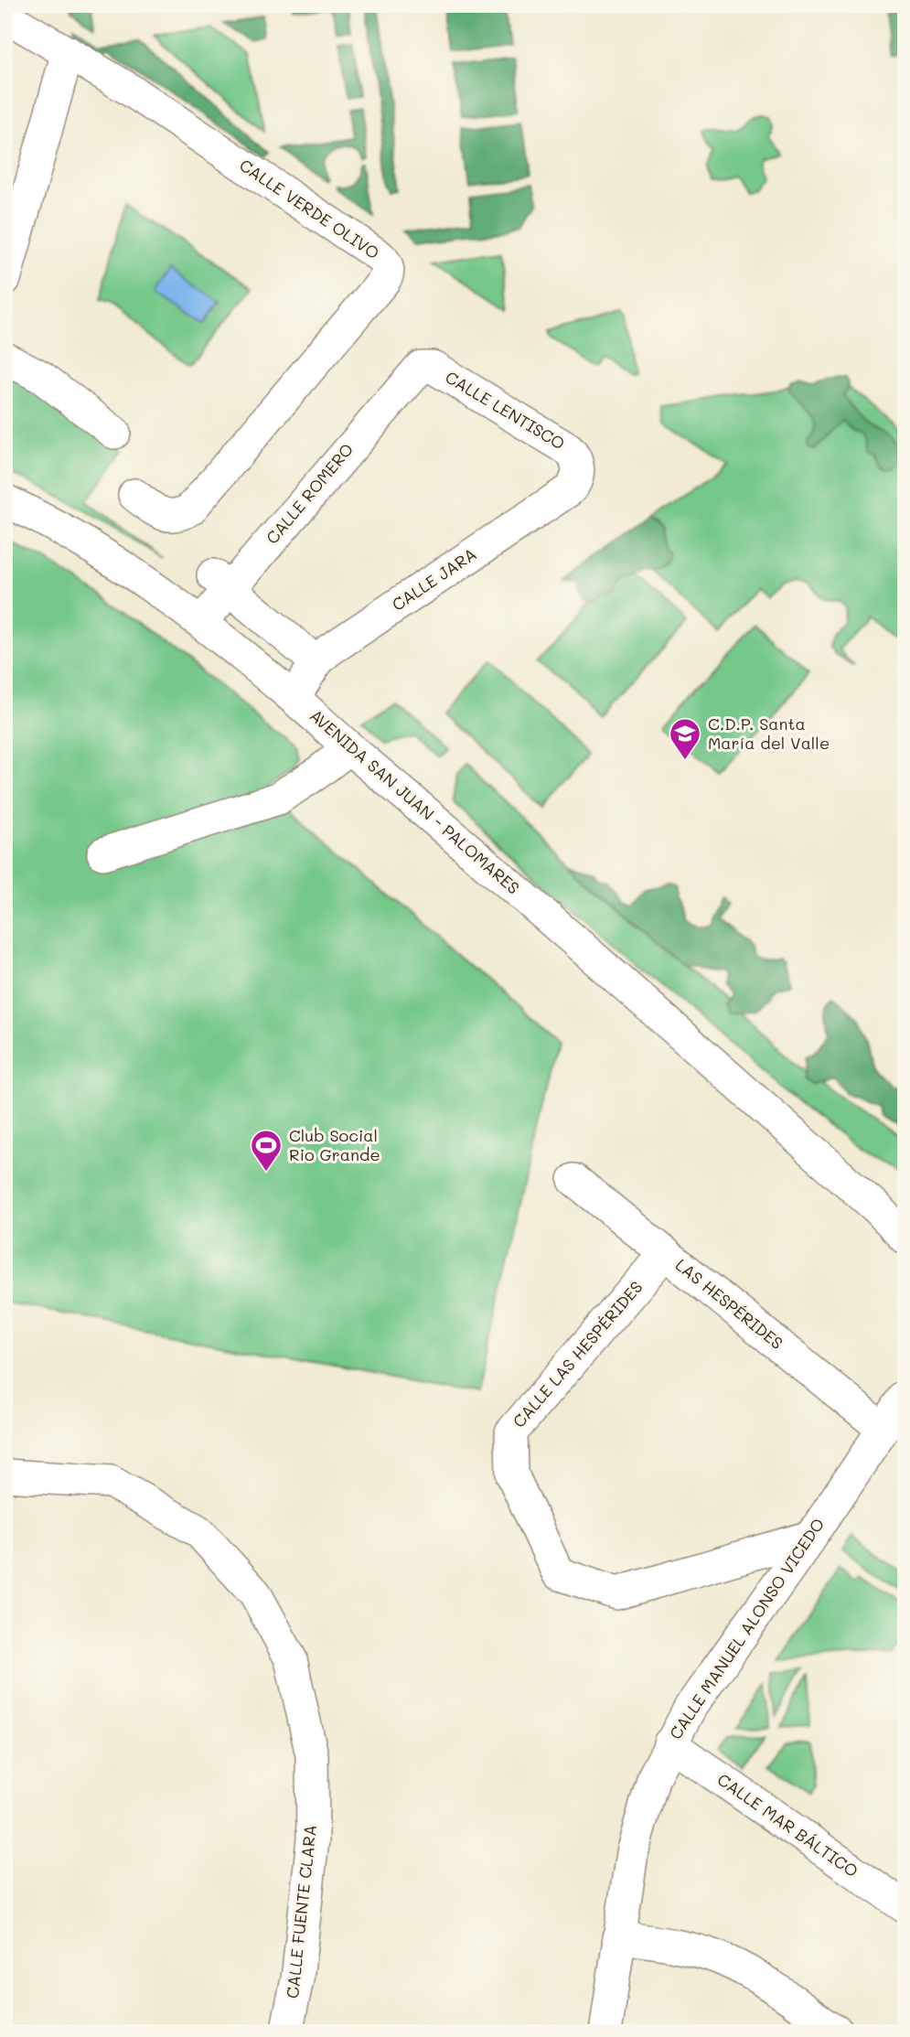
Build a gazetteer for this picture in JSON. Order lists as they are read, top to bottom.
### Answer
{
  "streets": {
    "street": [
      "CALLE VERDE OLIVO",
      "CALLE LENTISCO",
      "CALLE ROMERO",
      "CALLE JARA",
      "AVENIDA SAN JUAN - PALOMARES",
      "LAS HESPÉRIDES",
      "CALLE LAS HESPÉRIDES",
      "CALLE MANUEL ALONSO VICEDO",
      "CALLE MAR BÁLTICO",
      "CALLE FUENTE CLARA"
    ]
  },
  "crossings": [
    ["CALLE LENTISCO", "CALLE ROMERO"],
    ["CALLE LENTISCO", "CALLE JARA"],
    ["CALLE ROMERO", "AVENIDA SAN JUAN - PALOMARES"],
    ["CALLE JARA", "AVENIDA SAN JUAN - PALOMARES"],
    ["LAS HESPÉRIDES", "CALLE LAS HESPÉRIDES"],
    ["LAS HESPÉRIDES", "CALLE MANUEL ALONSO VICEDO"],
    ["CALLE LAS HESPÉRIDES", "CALLE MANUEL ALONSO VICEDO"],
    ["CALLE MANUEL ALONSO VICEDO", "CALLE MAR BÁLTICO"]
  ],
  "places": {
    "school or university": ["C.D.P. Santa María del Valle"],
    "sports": ["Club Social Rio Grande"]
  }
}
